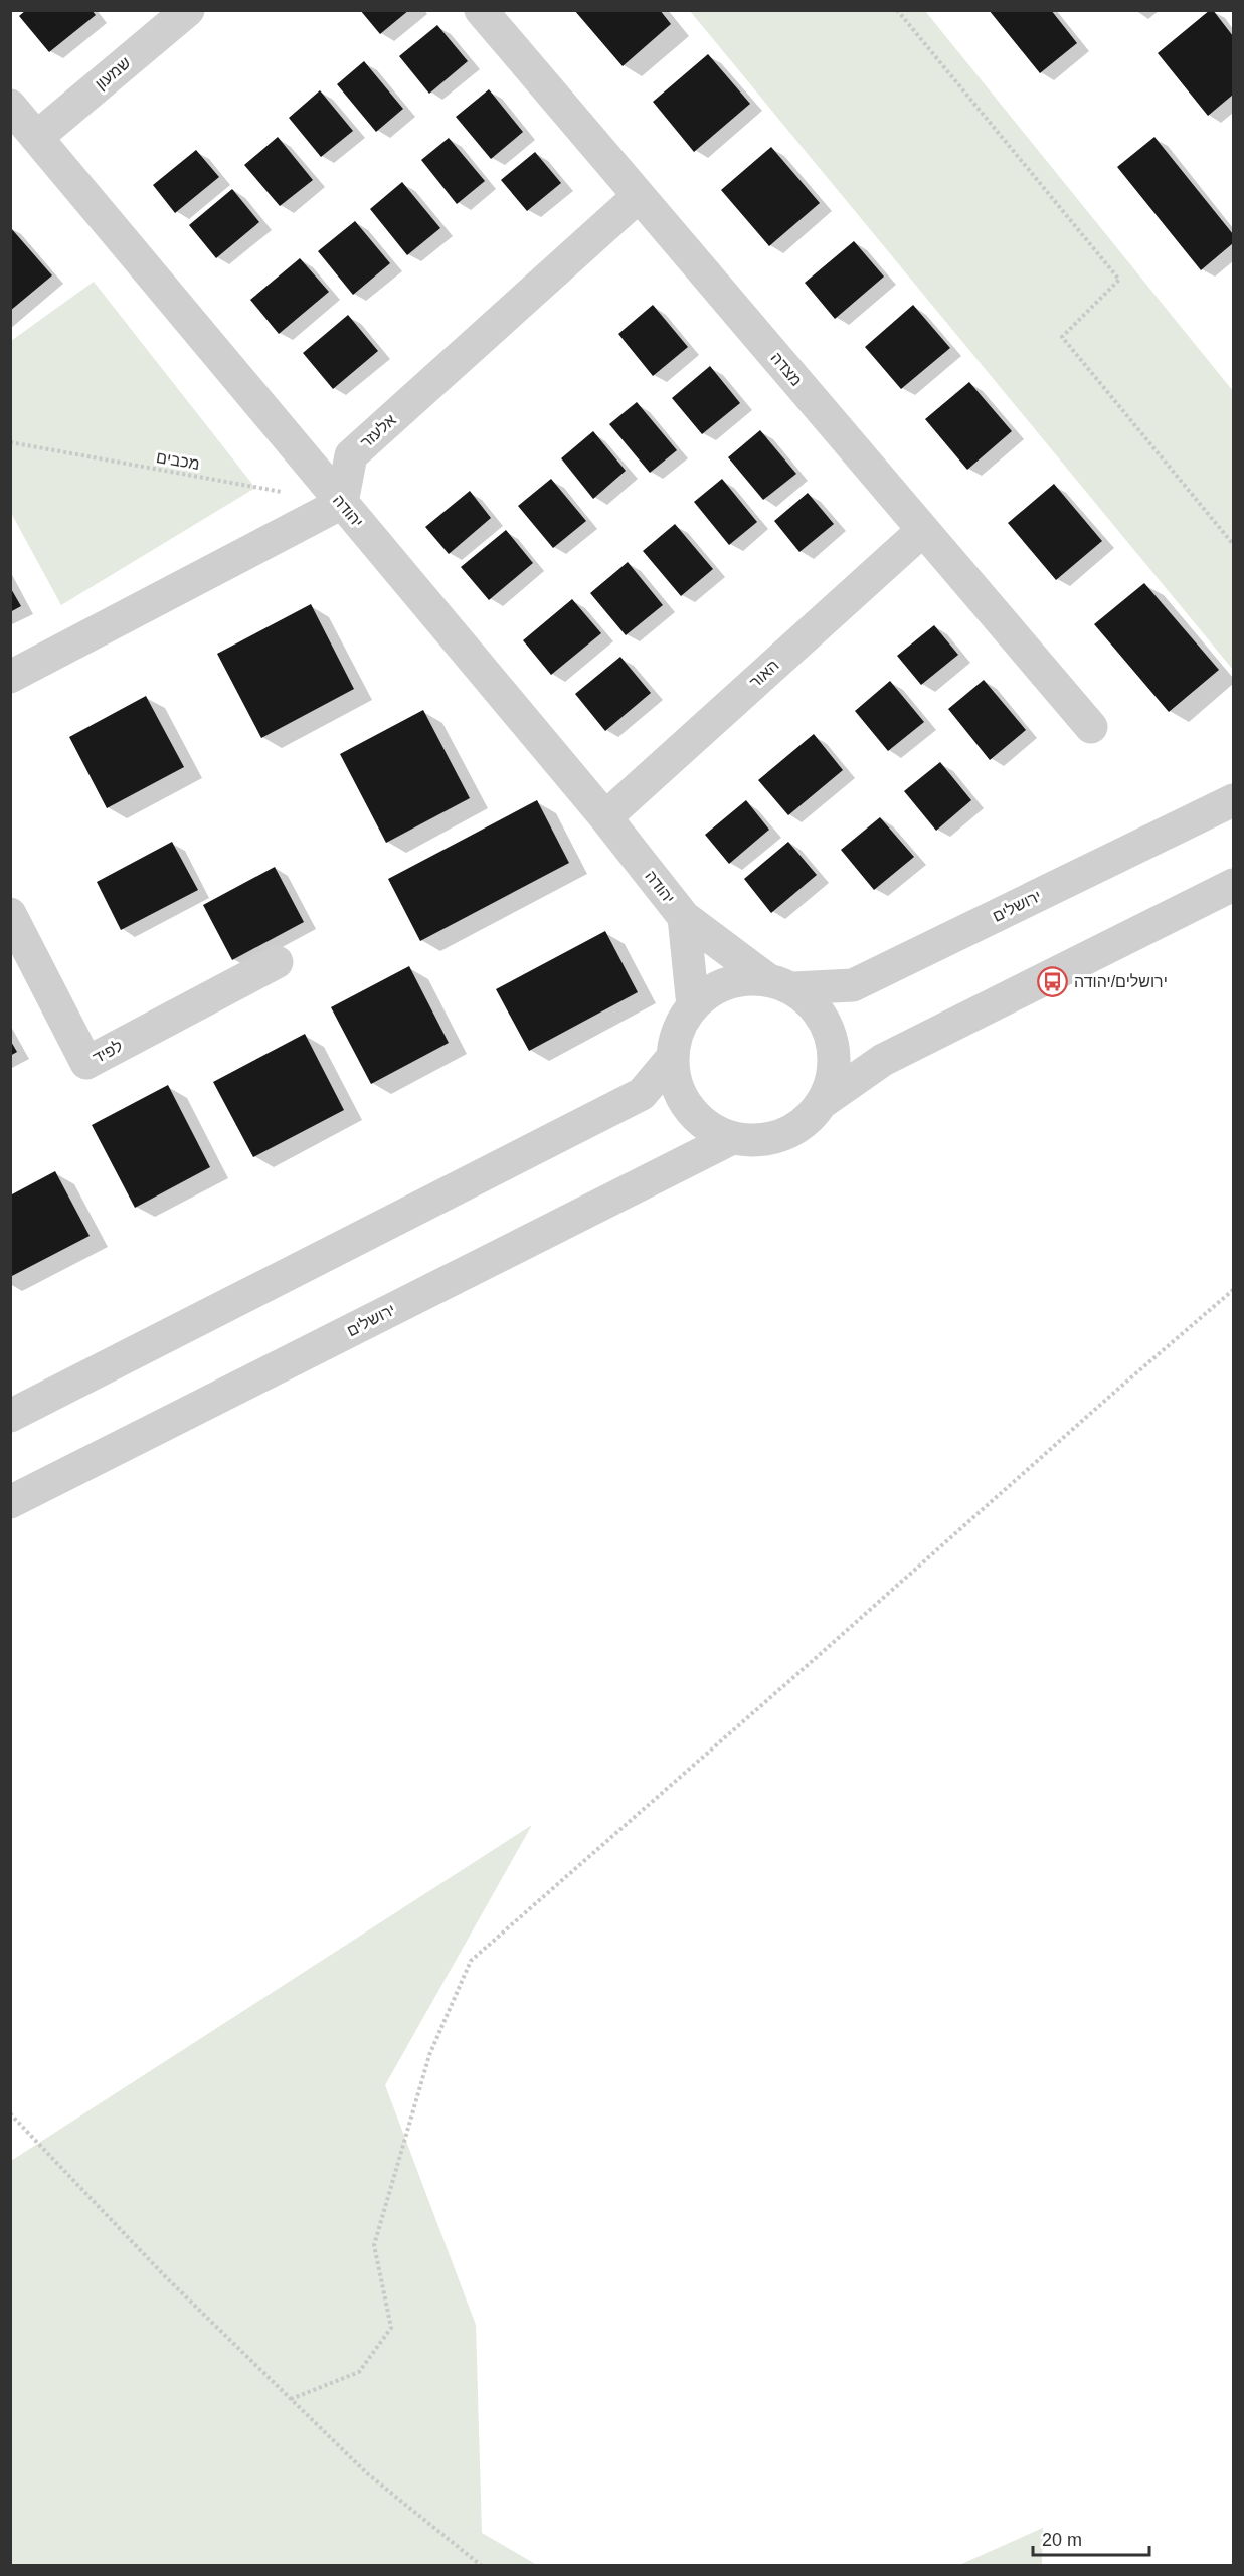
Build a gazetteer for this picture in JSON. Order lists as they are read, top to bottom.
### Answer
{
  "streets": {
    "street": [
      "שמעון",
      "מצדה",
      "אלעזר",
      "יהודה",
      "האור",
      "ירושלים",
      "לפיד"
    ],
    "path": ["מכבים"]
  },
  "crossings": [
    ["שמעון", "יהודה"],
    ["מצדה", "אלעזר"],
    ["מצדה", "האור"],
    ["אלעזר", "יהודה"],
    ["יהודה", "האור"],
    ["יהודה", "ירושלים"]
  ],
  "places": {
    "bus stop": ["ירושלים/יהודה"]
  },
  "scale_bar": "20 m"
}
